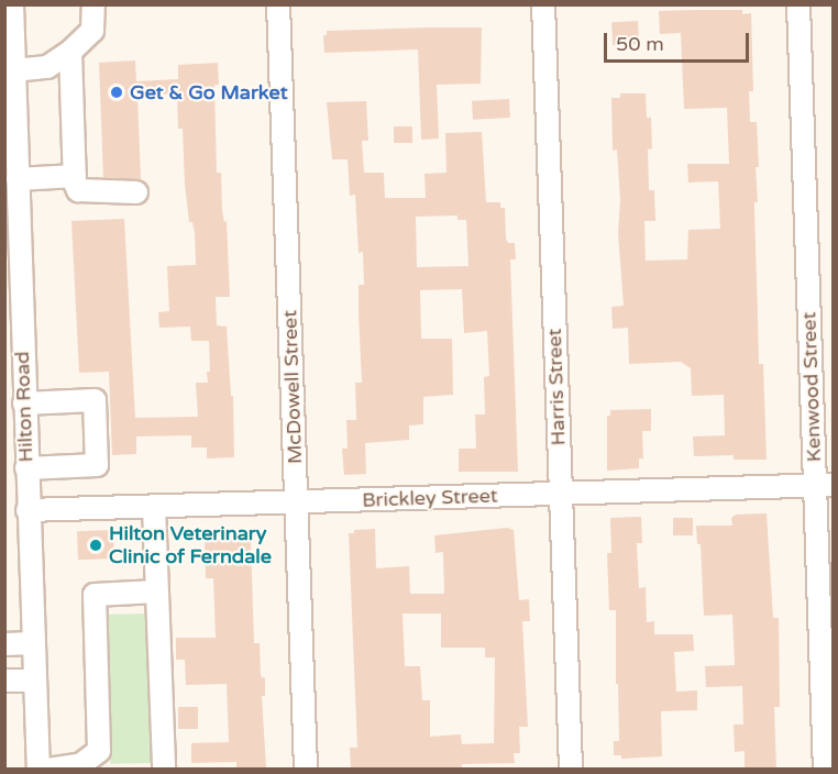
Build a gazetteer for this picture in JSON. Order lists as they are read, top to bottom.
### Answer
{
  "streets": {
    "street": [
      "McDowell Street",
      "Harris Street",
      "Kenwood Street",
      "Hilton Road",
      "Brickley Street"
    ]
  },
  "crossings": [
    ["McDowell Street", "Brickley Street"],
    ["Harris Street", "Brickley Street"],
    ["Kenwood Street", "Brickley Street"],
    ["Hilton Road", "Brickley Street"]
  ],
  "places": ["Get & Go Market", "Hilton Veterinary Clinic of Ferndale"],
  "scale_bar": "50 m"
}
